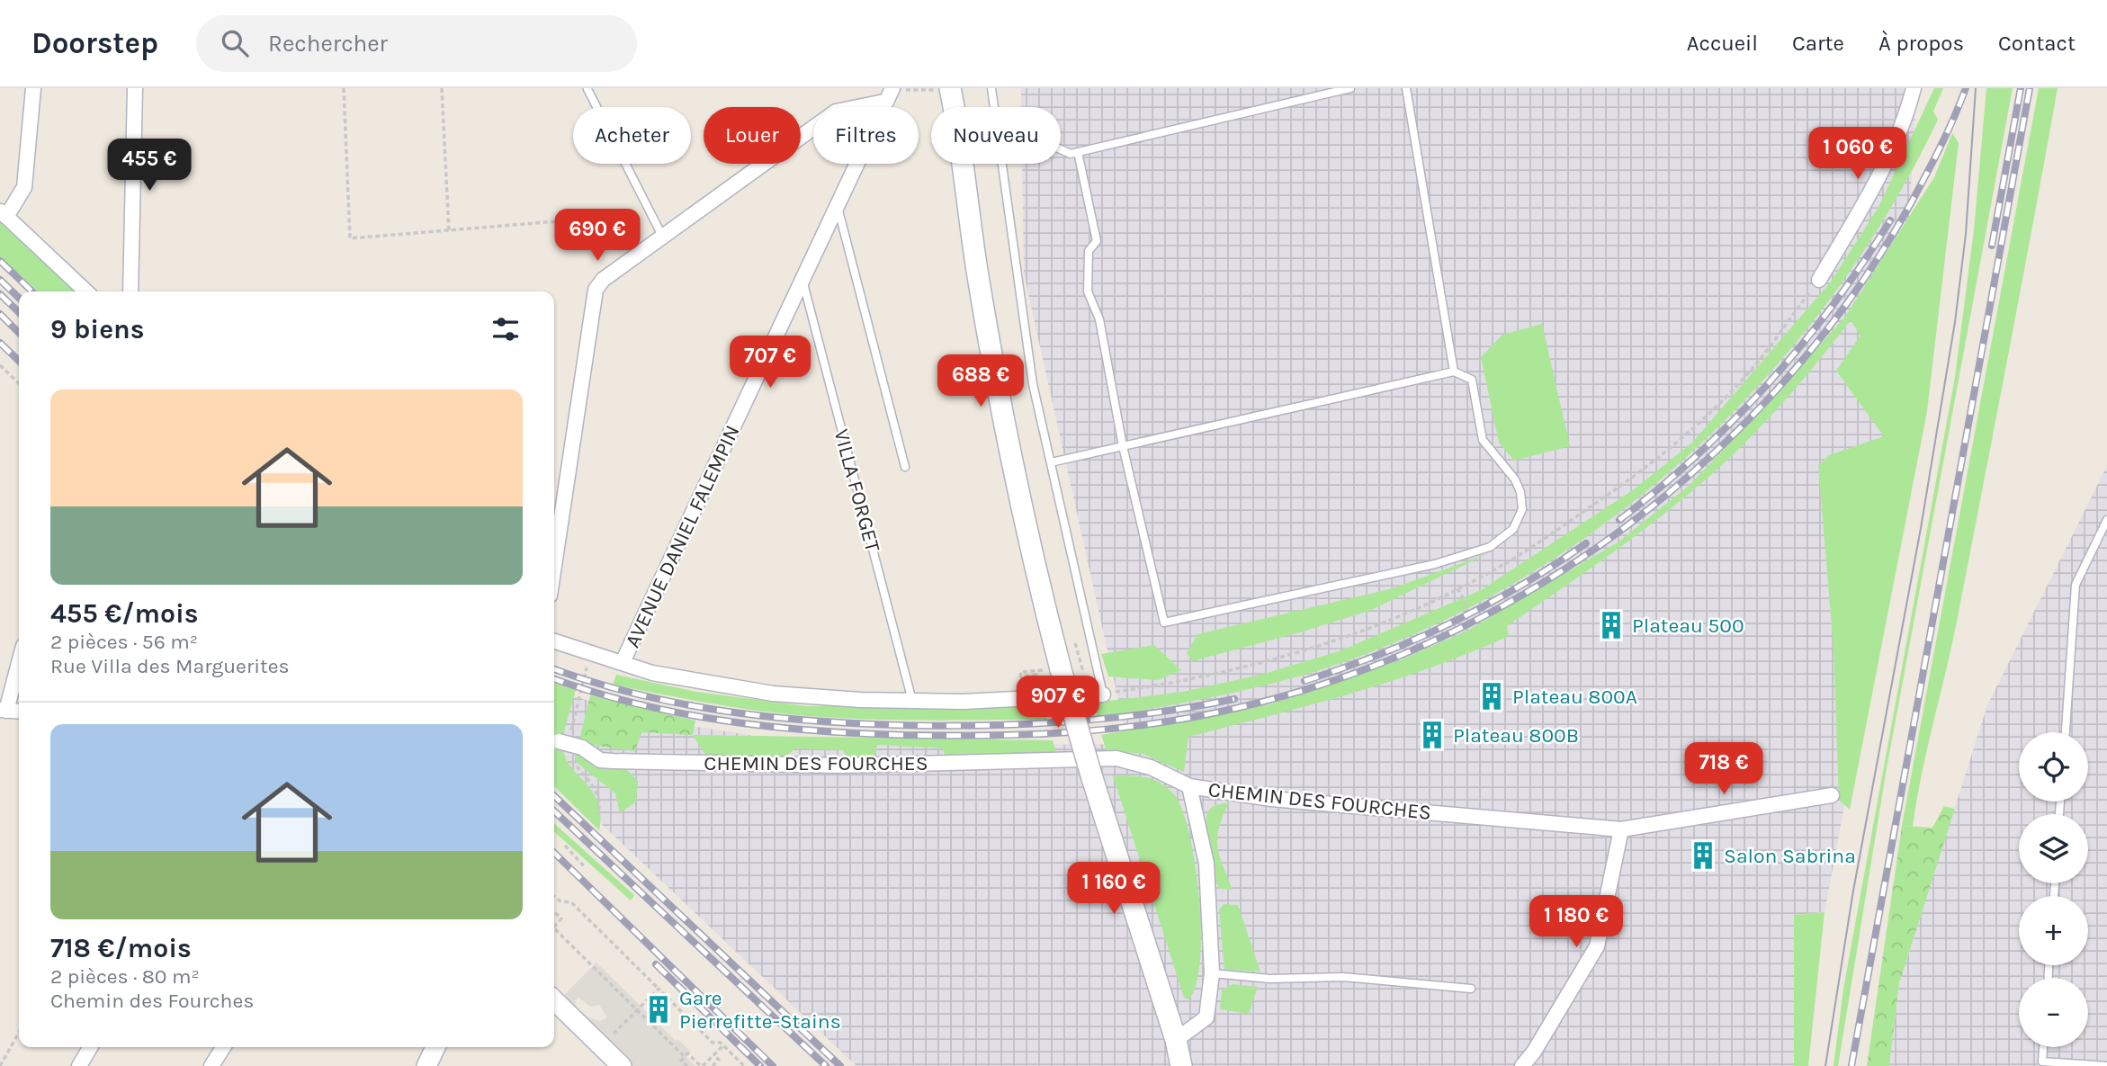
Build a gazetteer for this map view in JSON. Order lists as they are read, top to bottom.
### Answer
{
  "streets": {
    "street": ["AVENUE DANIEL FALEMPIN", "CHEMIN DES FOURCHES"],
    "lane": ["VILLA FORGET"]
  },
  "crossings": [
    ["VILLA FORGET", "AVENUE DANIEL FALEMPIN"]
  ],
  "places": {
    "building": [
      "Plateau 500",
      "Plateau 800A",
      "Plateau 800B",
      "Salon Sabrina",
      "Gare Pierrefitte-Stains"
    ]
  },
  "page": {
    "header": "Doorstep",
    "search": "Rechercher",
    "nav": [
      "Accueil",
      "Carte",
      "À propos",
      "Contact"
    ],
    "chip": [
      "Acheter",
      "Louer",
      "Filtres",
      "Nouveau"
    ],
    "price": [
      "1 060 €",
      "455 €",
      "690 €",
      "707 €",
      "688 €",
      "907 €",
      "718 €",
      "1 160 €",
      "1 180 €"
    ],
    "heading": "9 biens",
    "list": [
      {
        "name": "455 €/mois",
        "note": "2 pièces · 56 m² · Rue Villa des Marguerites"
      },
      {
        "name": "718 €/mois",
        "note": "2 pièces · 80 m² · Chemin des Fourches"
      }
    ],
    "map_buttons": ["+", "−"]
  }
}
